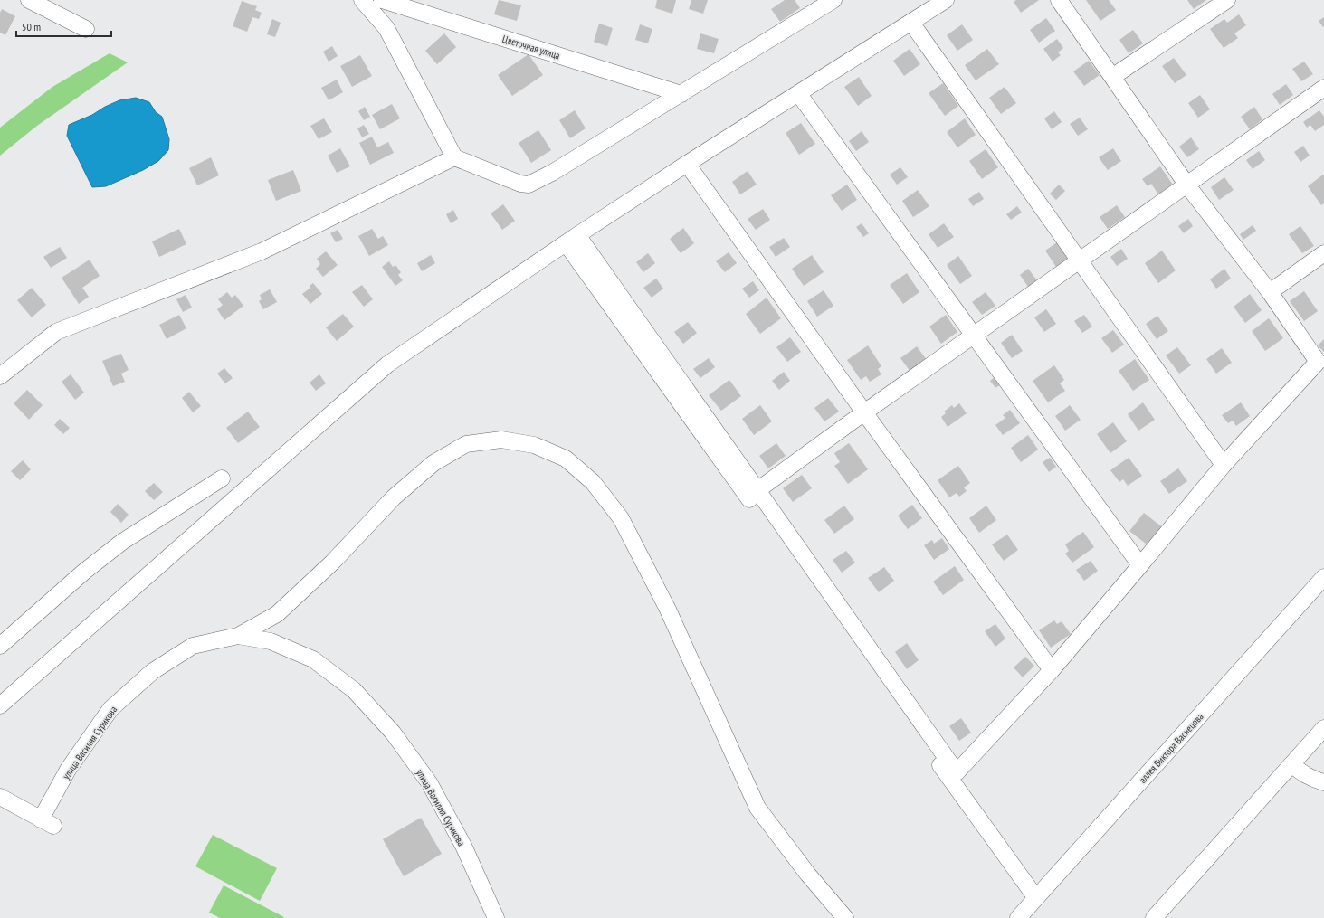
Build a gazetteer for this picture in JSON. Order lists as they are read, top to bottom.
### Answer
{
  "streets": {
    "street": ["Цветочная улица", "улица Василия Сурикова", "аллея Виктора Васнецова"]
  },
  "scale_bar": "50 m"
}
